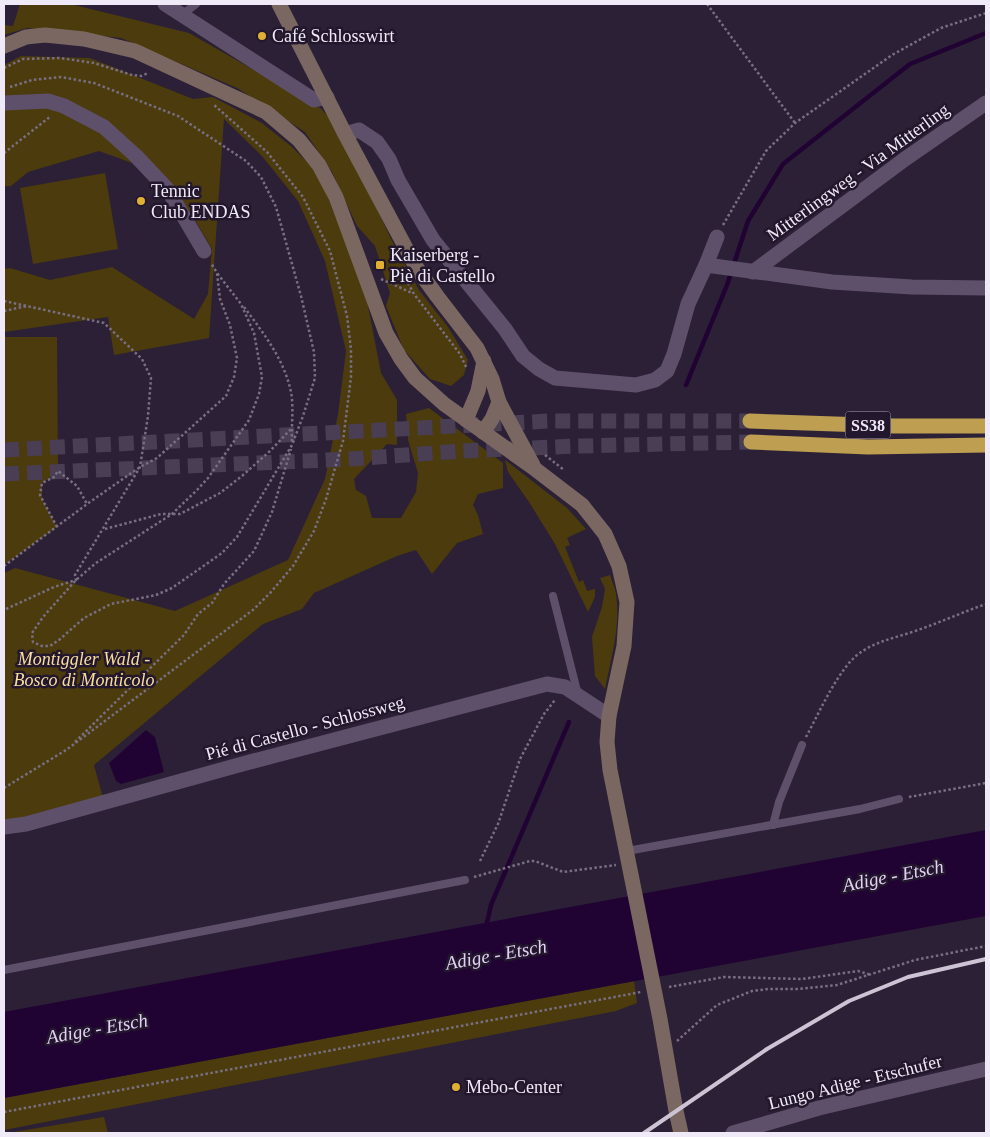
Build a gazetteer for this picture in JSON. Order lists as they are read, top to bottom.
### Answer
{
  "streets": {
    "highway": ["SS38"],
    "street": ["Mitterlingweg - Via Mitterling", "Pié di Castello - Schlossweg", "Lungo Adige - Etschufer"]
  },
  "water": ["Adige - Etsch"],
  "parks": ["Montiggler Wald - Bosco di Monticolo"],
  "places": {
    "other": ["Café Schlosswirt", "Tennic Club ENDAS", "Mebo-Center"],
    "transit": ["Kaiserberg - Piè di Castello"]
  }
}
